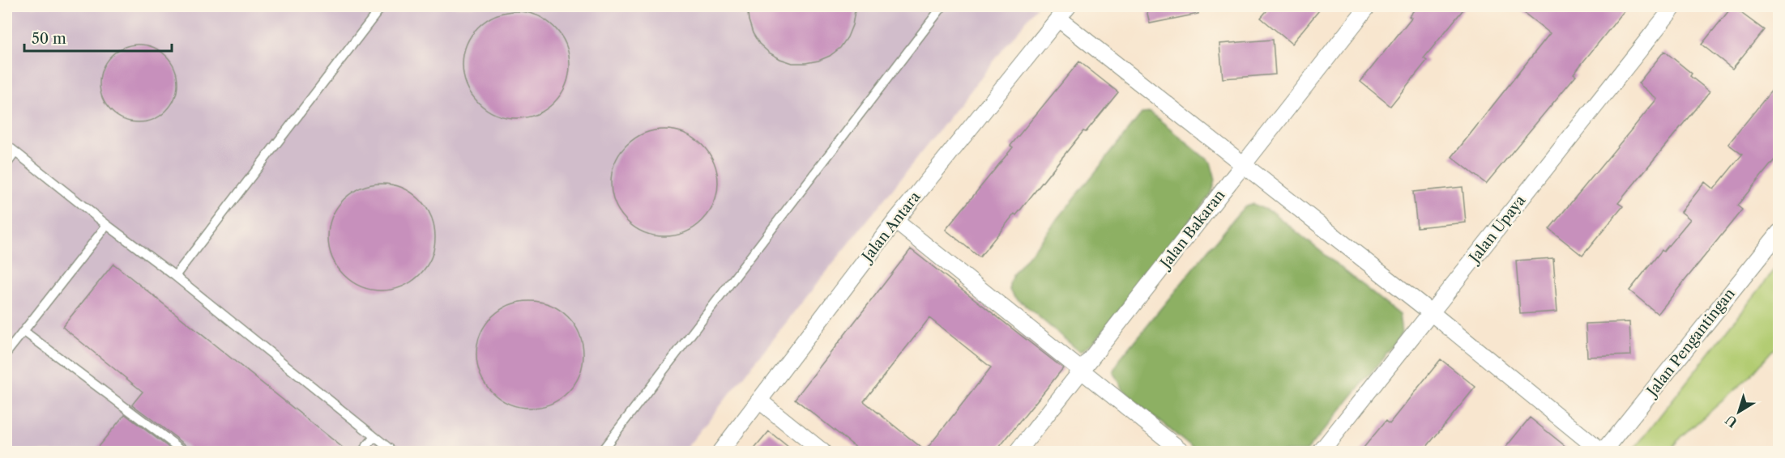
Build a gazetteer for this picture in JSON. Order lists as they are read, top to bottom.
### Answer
{
  "streets": {
    "street": [
      "Jalan Antara",
      "Jalan Bakaran",
      "Jalan Upaya",
      "Jalan Pengantingan"
    ]
  },
  "scale_bar": "50 m",
  "north": "bottom left"
}
